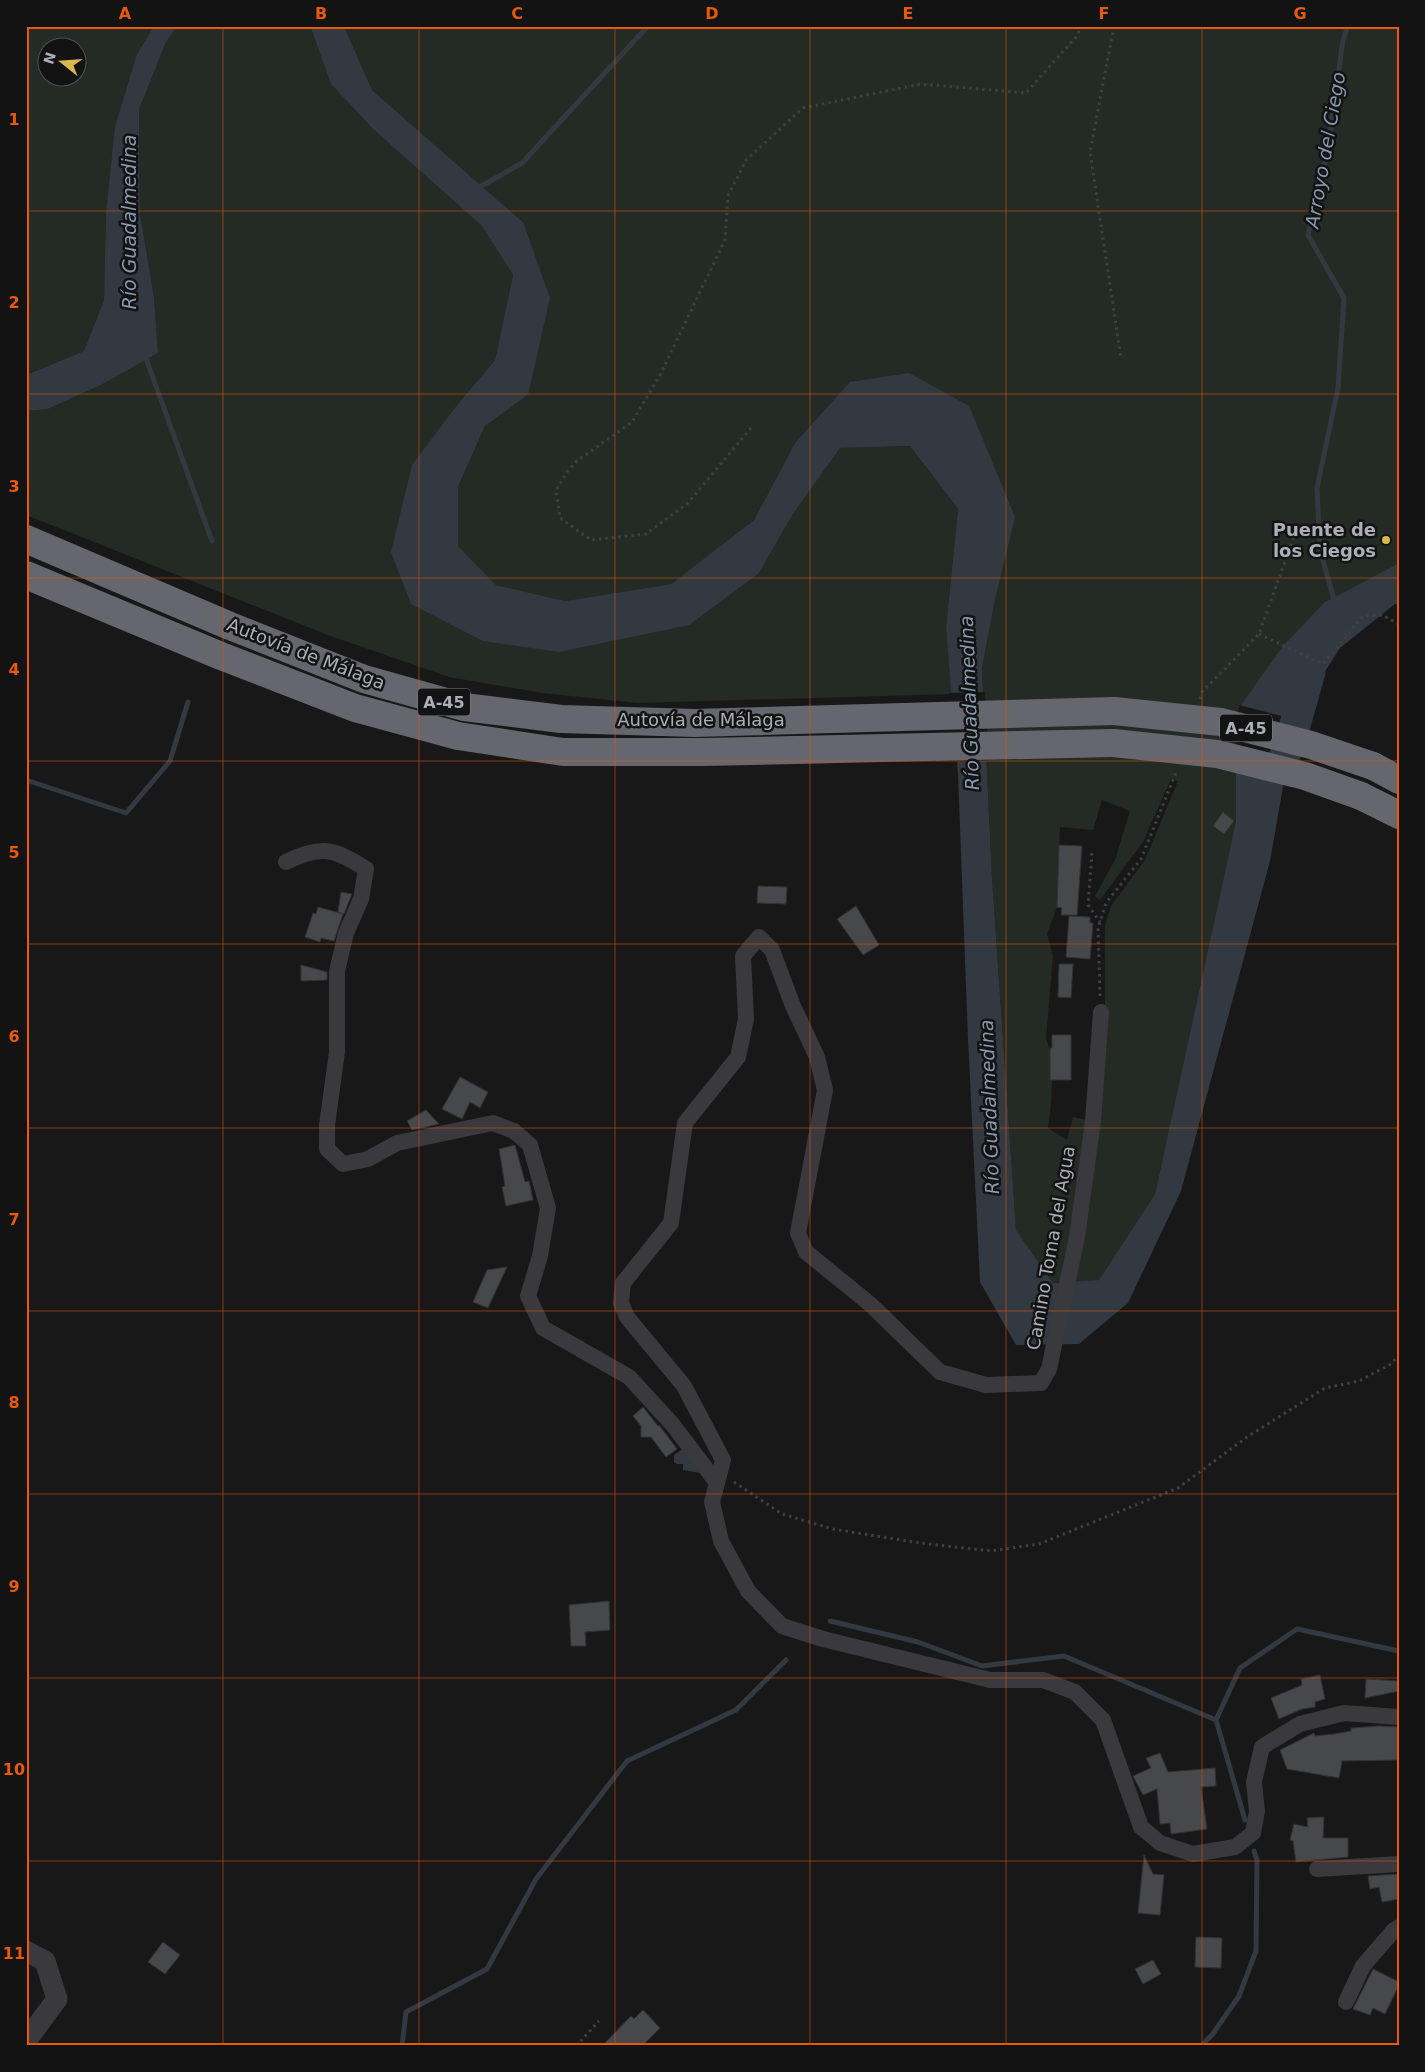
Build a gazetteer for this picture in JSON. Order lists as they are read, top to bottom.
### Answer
{
  "streets": {
    "highway": ["Autovía de Málaga", "A-45"],
    "street": ["Camino Toma del Agua"]
  },
  "water": ["Arroyo del Ciego", "Río Guadalmedina"],
  "places": ["Puente de los Ciegos"],
  "north": "left",
  "grid": {
    "columns": [
      "A",
      "B",
      "C",
      "D",
      "E",
      "F",
      "G"
    ],
    "rows": [
      "1",
      "2",
      "3",
      "4",
      "5",
      "6",
      "7",
      "8",
      "9",
      "10",
      "11"
    ]
  }
}
